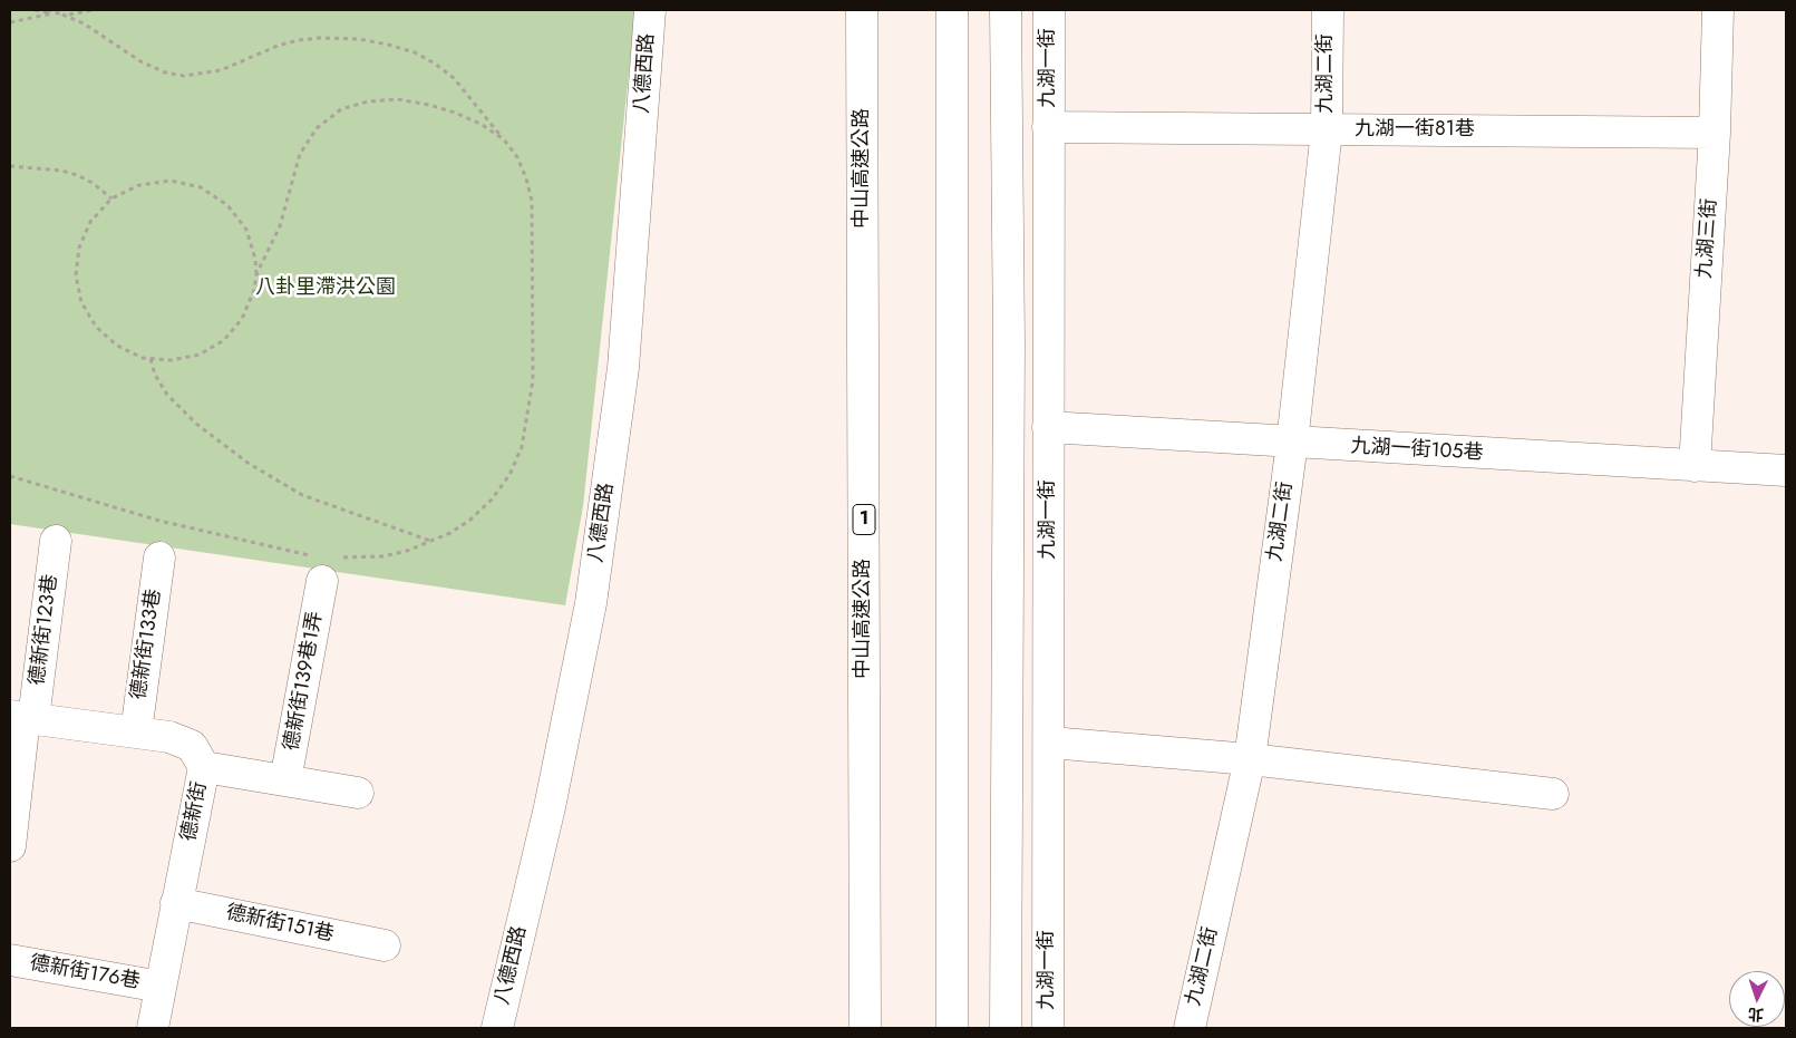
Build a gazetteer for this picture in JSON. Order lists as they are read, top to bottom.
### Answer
{
  "streets": {
    "main road": [
      "九湖一街",
      "八德西路",
      "九湖二街",
      "九湖一街81巷",
      "中山高速公路",
      "九湖三街",
      "九湖一街105巷",
      "1",
      "德新街123巷",
      "德新街133巷",
      "德新街139巷1弄",
      "德新街",
      "德新街151巷",
      "德新街176巷"
    ]
  },
  "crossings": [
    ["九湖一街", "九湖一街81巷"],
    ["九湖一街", "九湖一街105巷"],
    ["九湖二街", "九湖一街81巷"],
    ["九湖二街", "九湖一街105巷"],
    ["九湖一街81巷", "九湖三街"],
    ["九湖三街", "九湖一街105巷"],
    ["德新街123巷", "德新街"],
    ["德新街133巷", "德新街"],
    ["德新街", "德新街151巷"],
    ["德新街", "德新街176巷"]
  ],
  "parks": ["八卦里滯洪公園"],
  "north": "bottom"
}
